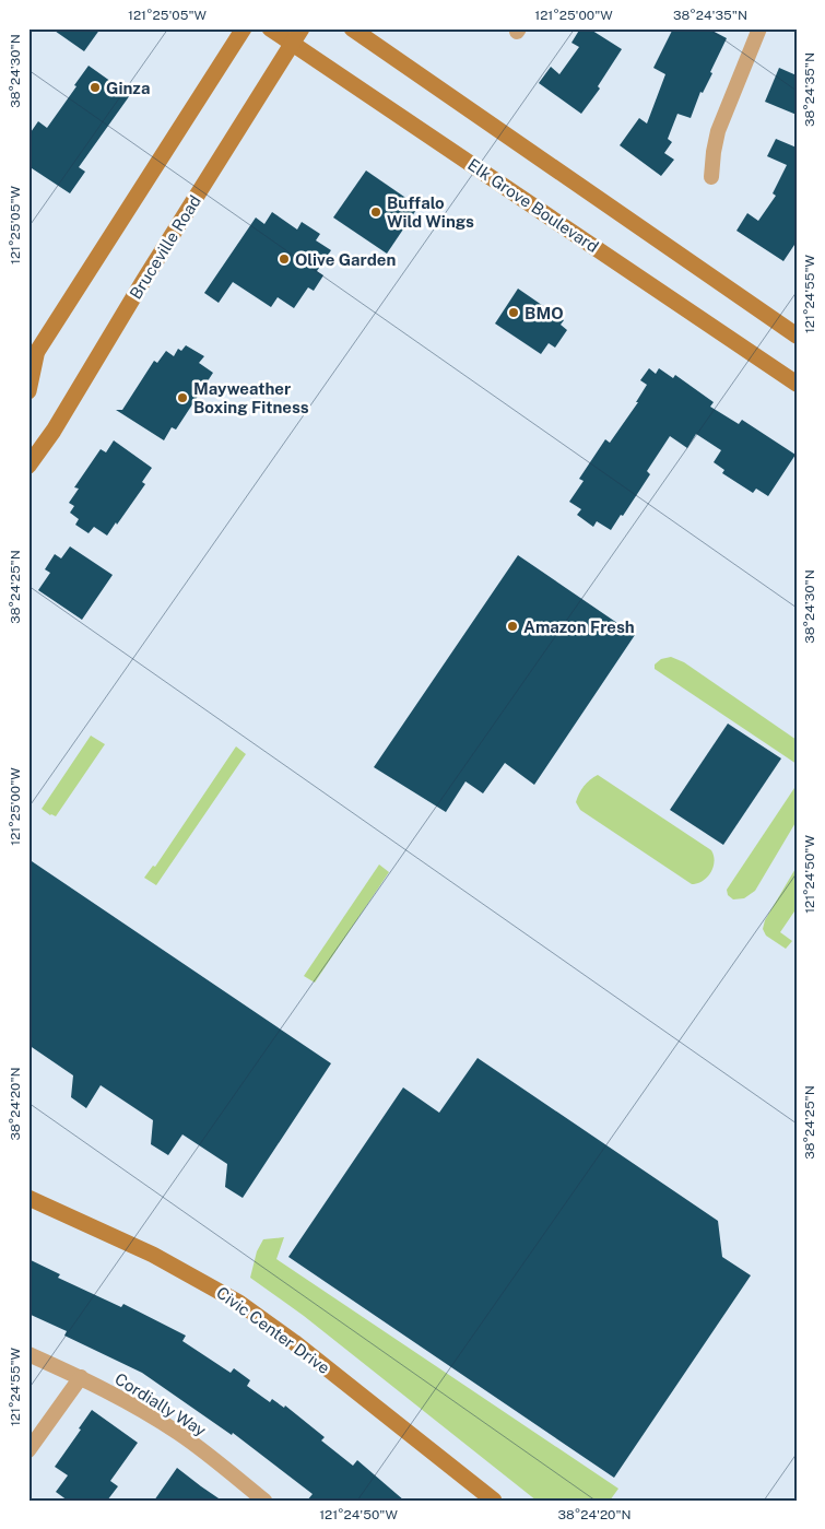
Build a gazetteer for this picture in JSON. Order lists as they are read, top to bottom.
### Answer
{
  "streets": {
    "main road": ["Elk Grove Boulevard", "Bruceville Road", "Civic Center Drive"],
    "street": ["Cordially Way"]
  },
  "crossings": [
    ["Elk Grove Boulevard", "Bruceville Road"]
  ],
  "places": [
    "Ginza",
    "Buffalo Wild Wings",
    "Olive Garden",
    "BMO",
    "Mayweather Boxing Fitness",
    "Amazon Fresh"
  ],
  "coordinates": [
    "121°25'05\"W",
    "121°25'00\"W",
    "38°24'35\"N",
    "38°24'30\"N",
    "121°24'55\"W",
    "38°24'25\"N",
    "121°24'50\"W",
    "38°24'20\"N"
  ]
}
